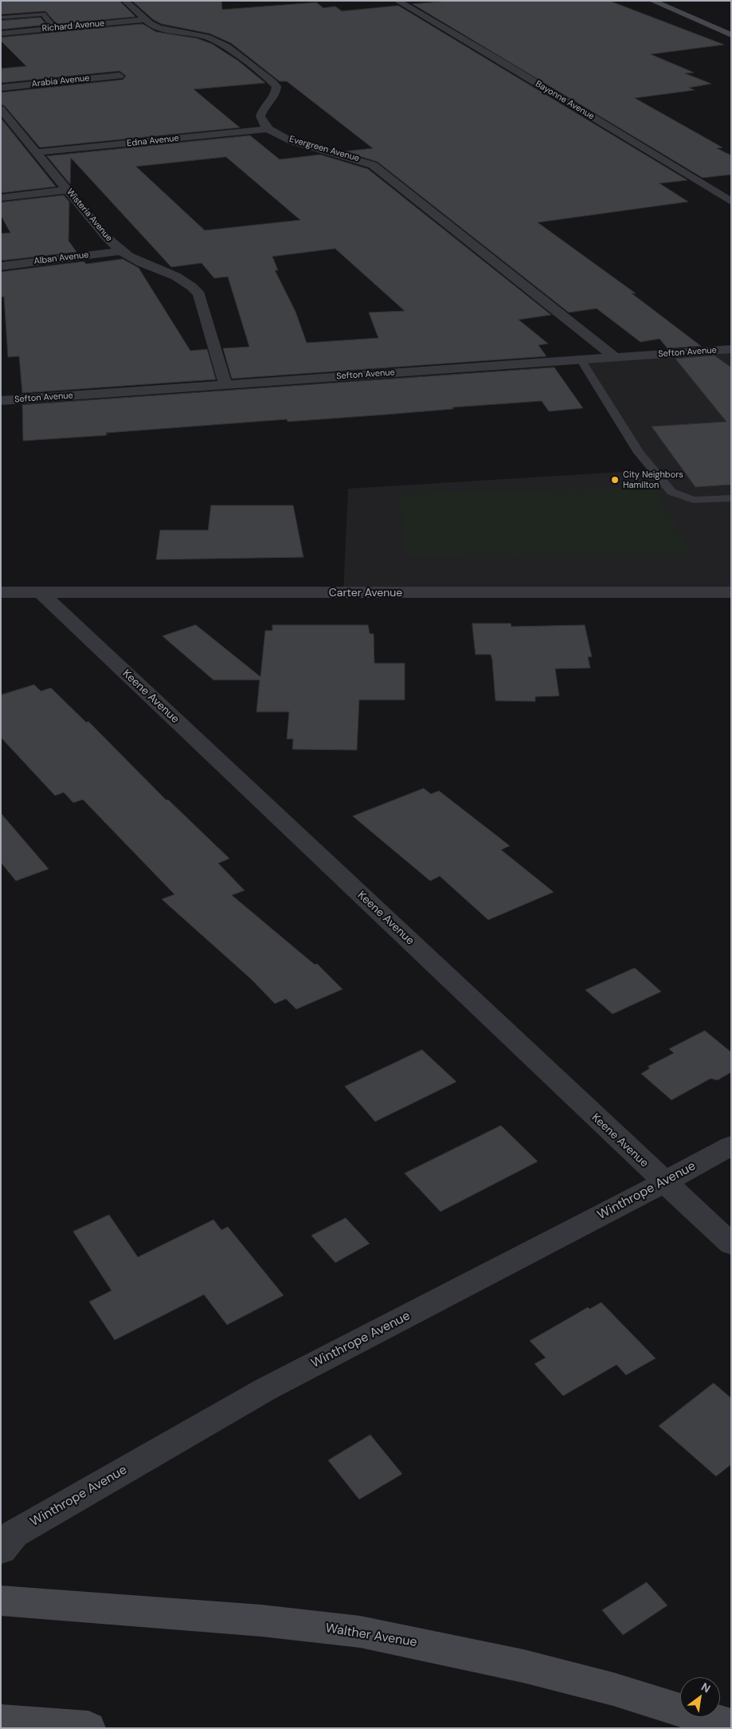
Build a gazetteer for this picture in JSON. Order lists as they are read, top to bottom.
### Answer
{
  "streets": {
    "main road": ["Walther Avenue"],
    "street": [
      "Richard Avenue",
      "Arabia Avenue",
      "Bayonne Avenue",
      "Edna Avenue",
      "Evergreen Avenue",
      "Wisteria Avenue",
      "Alban Avenue",
      "Sefton Avenue",
      "Carter Avenue",
      "Keene Avenue",
      "Winthrope Avenue"
    ]
  },
  "crossings": [
    ["Edna Avenue", "Evergreen Avenue"],
    ["Edna Avenue", "Wisteria Avenue"],
    ["Evergreen Avenue", "Sefton Avenue"],
    ["Wisteria Avenue", "Alban Avenue"],
    ["Wisteria Avenue", "Sefton Avenue"],
    ["Carter Avenue", "Keene Avenue"],
    ["Keene Avenue", "Winthrope Avenue"]
  ],
  "places": ["City Neighbors Hamilton"],
  "north": "top right"
}
